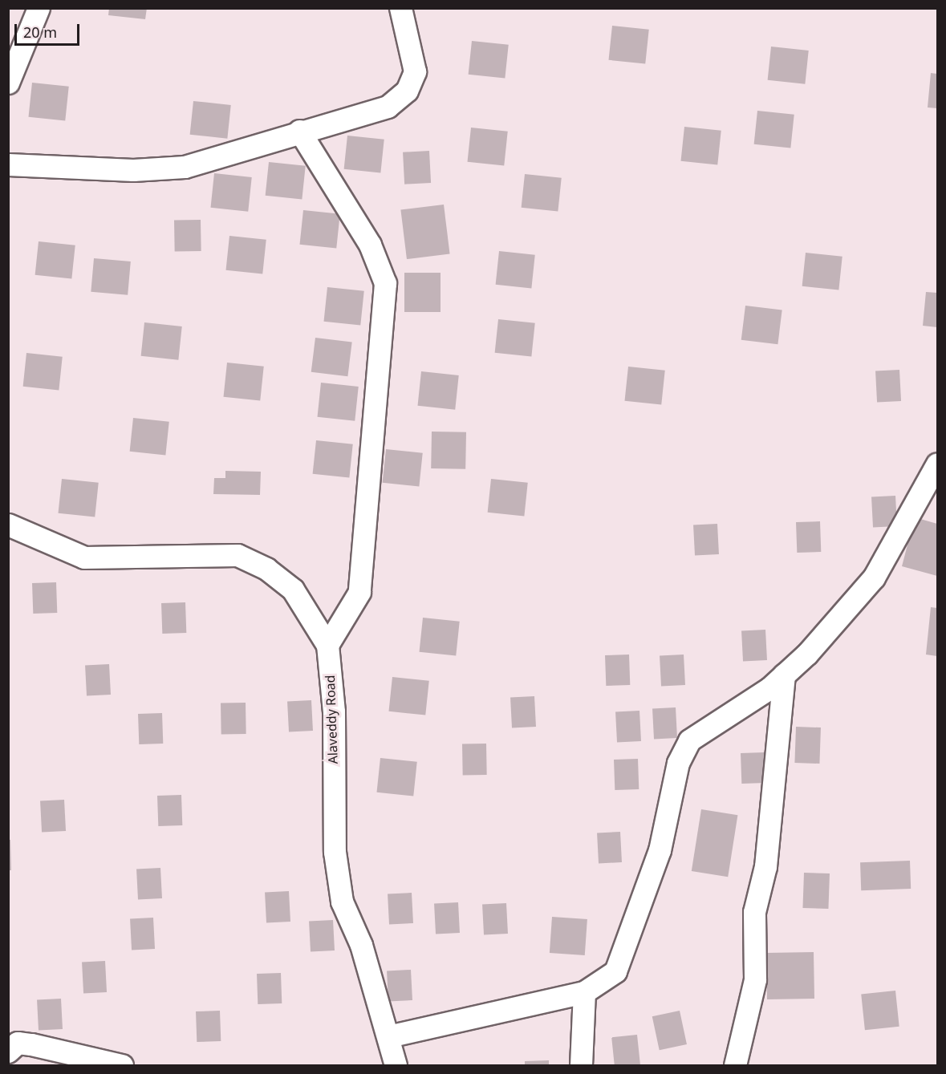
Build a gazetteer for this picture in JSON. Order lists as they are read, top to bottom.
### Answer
{
  "streets": {
    "street": ["Alaveddy Road"]
  },
  "scale_bar": "20 m"
}
